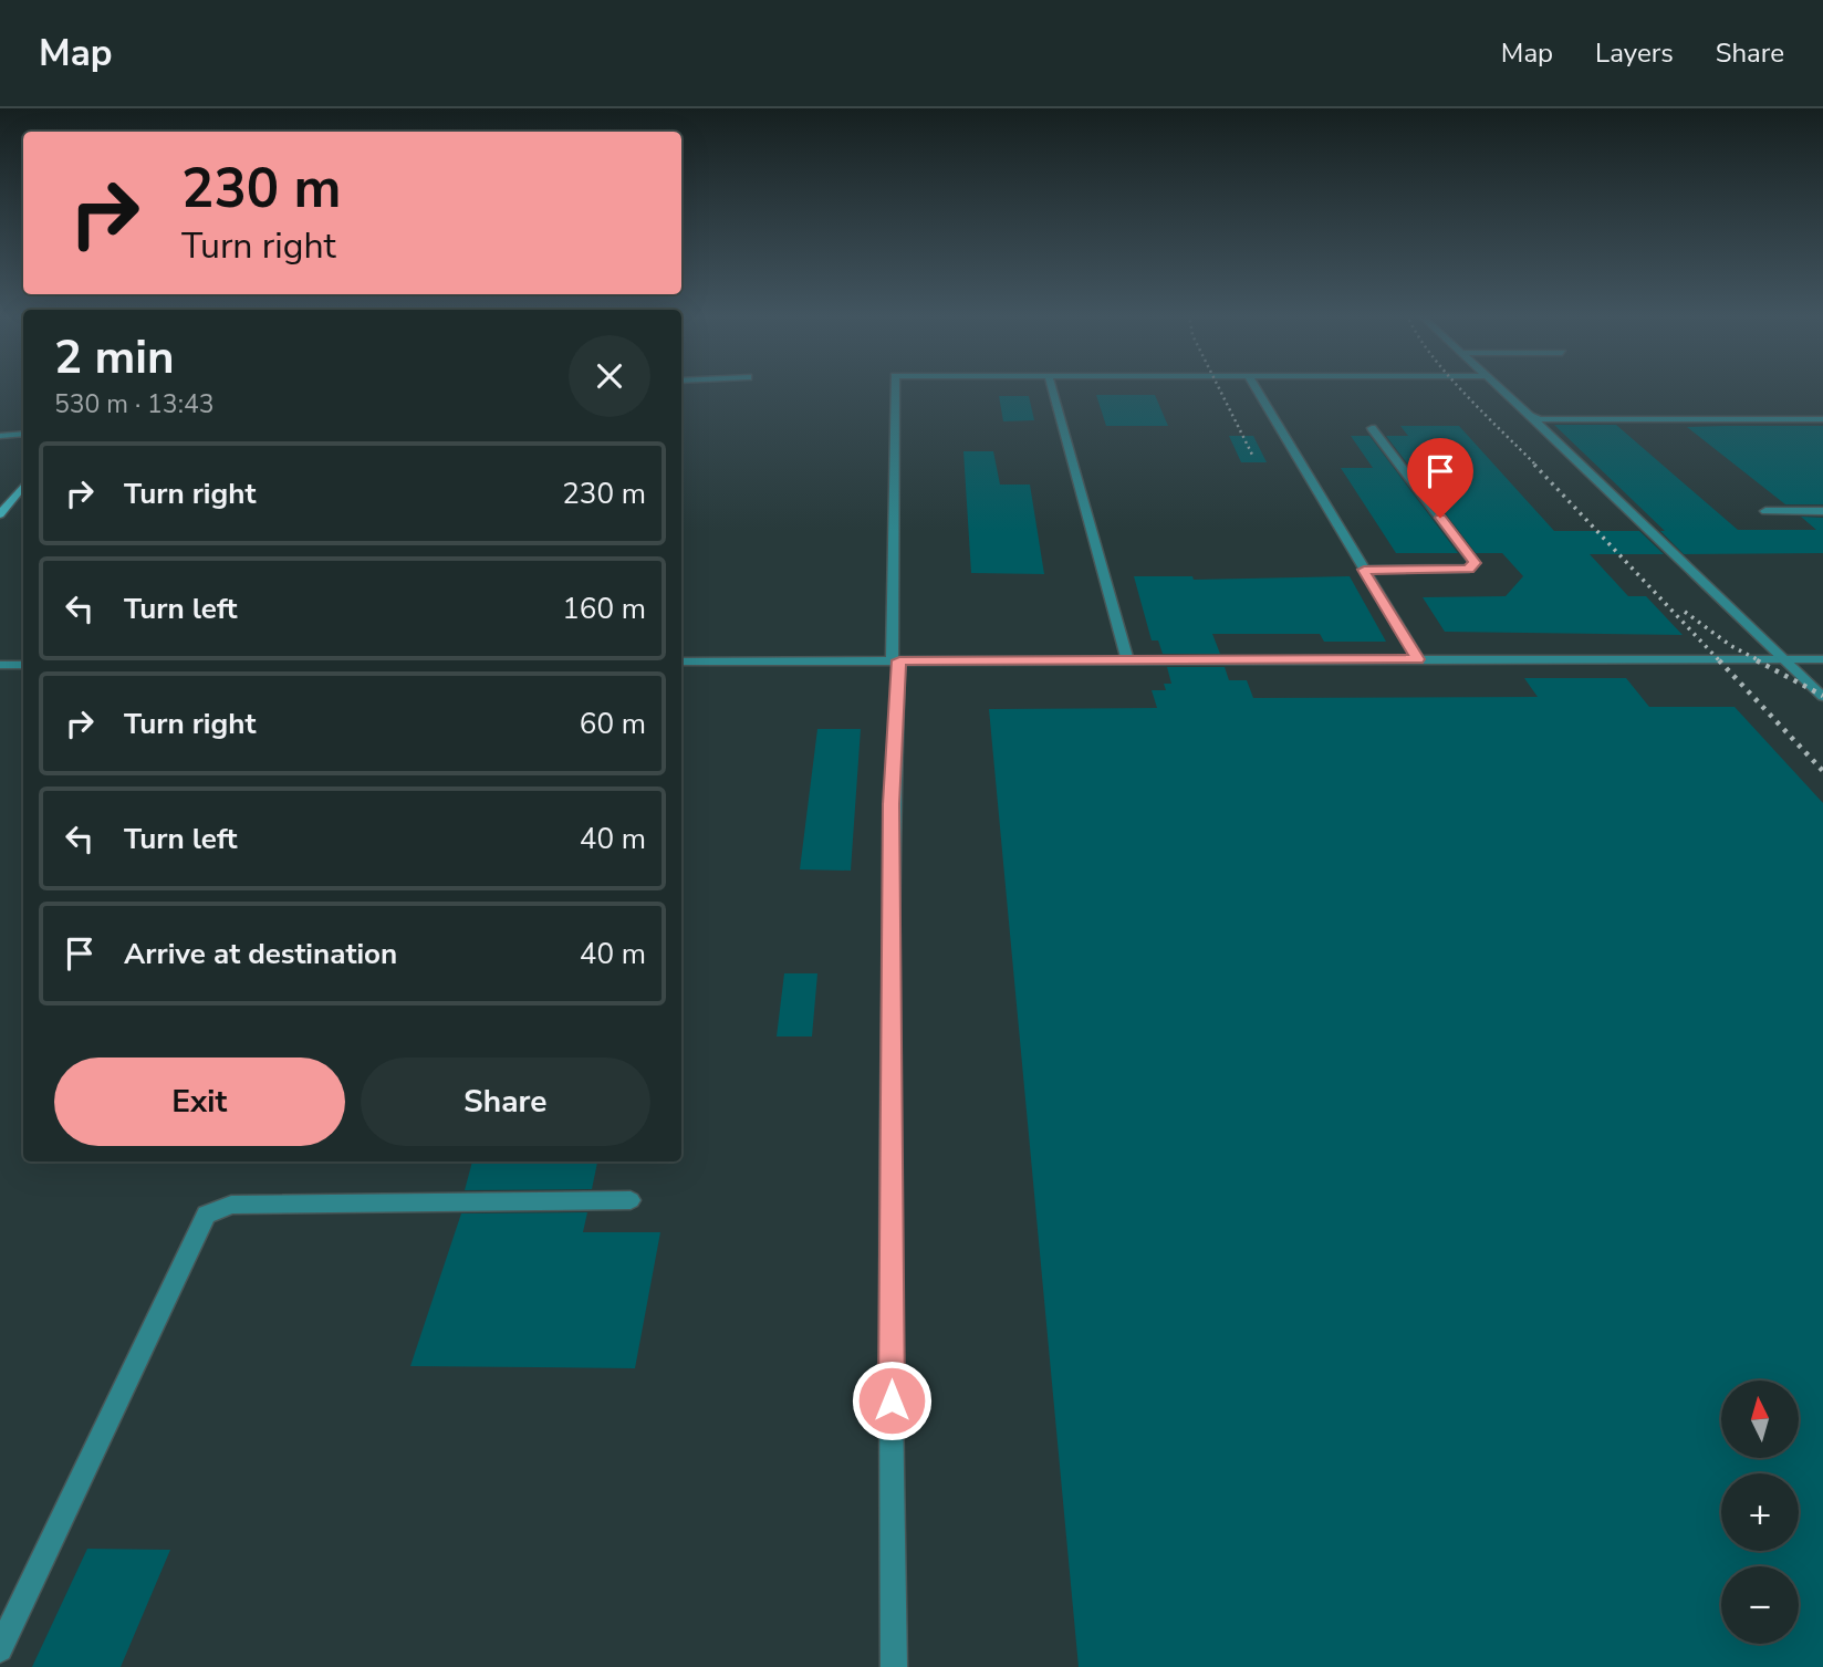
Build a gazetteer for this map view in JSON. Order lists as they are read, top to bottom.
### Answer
{
  "north": "top",
  "page": {
    "header": "Map",
    "nav": ["Map", "Layers", "Share"],
    "turn": ["230 m", "Turn right"],
    "heading": ["2 min", "530 m · 13:43"],
    "list": [
      {
        "name": "Turn right",
        "value": "230 m"
      },
      {
        "name": "Turn left",
        "value": "160 m"
      },
      {
        "name": "Turn right",
        "value": "60 m"
      },
      {
        "name": "Turn left",
        "value": "40 m"
      },
      {
        "name": "Arrive at destination",
        "value": "40 m"
      }
    ],
    "buttons": ["Exit", "Share"],
    "map_buttons": ["+", "−"]
  }
}
